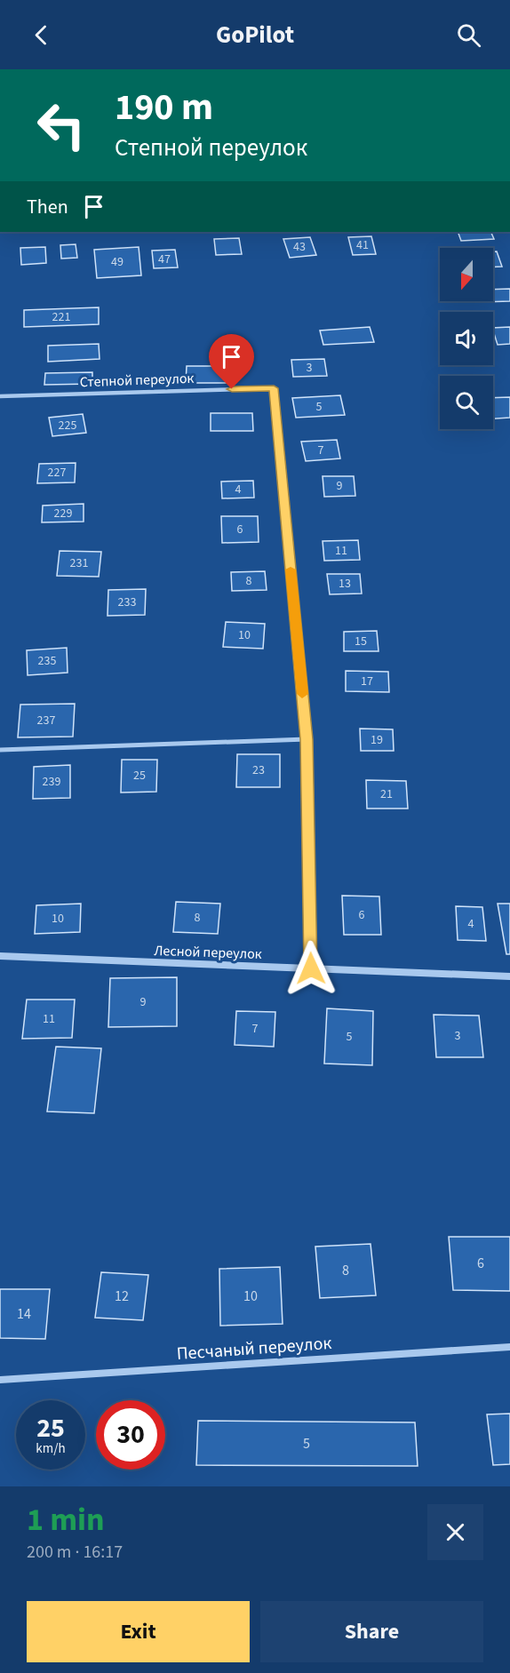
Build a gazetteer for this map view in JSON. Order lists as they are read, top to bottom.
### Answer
{
  "streets": {
    "street": ["Степной переулок", "Лесной переулок", "Песчаный переулок"]
  },
  "crossings": [
    ["Степной переулок", "Лесной переулок"]
  ],
  "house_numbers": [
    "41",
    "43",
    "47",
    "49",
    "221",
    "3",
    "5",
    "225",
    "7",
    "227",
    "9",
    "4",
    "229",
    "6",
    "11",
    "231",
    "8",
    "13",
    "233",
    "10",
    "15",
    "235",
    "17",
    "237",
    "19",
    "23",
    "25",
    "239",
    "21",
    "6",
    "8",
    "10",
    "4",
    "9",
    "11",
    "7",
    "3",
    "5",
    "6",
    "8",
    "12",
    "10",
    "14",
    "5"
  ],
  "north": "bottom",
  "page": {
    "header": "GoPilot",
    "turn": ["190 m", "Степной переулок"],
    "then": "Then",
    "speed": "25 km/h",
    "limit": "30",
    "heading": ["1 min", "200 m · 16:17"],
    "buttons": ["Exit", "Share"]
  }
}
